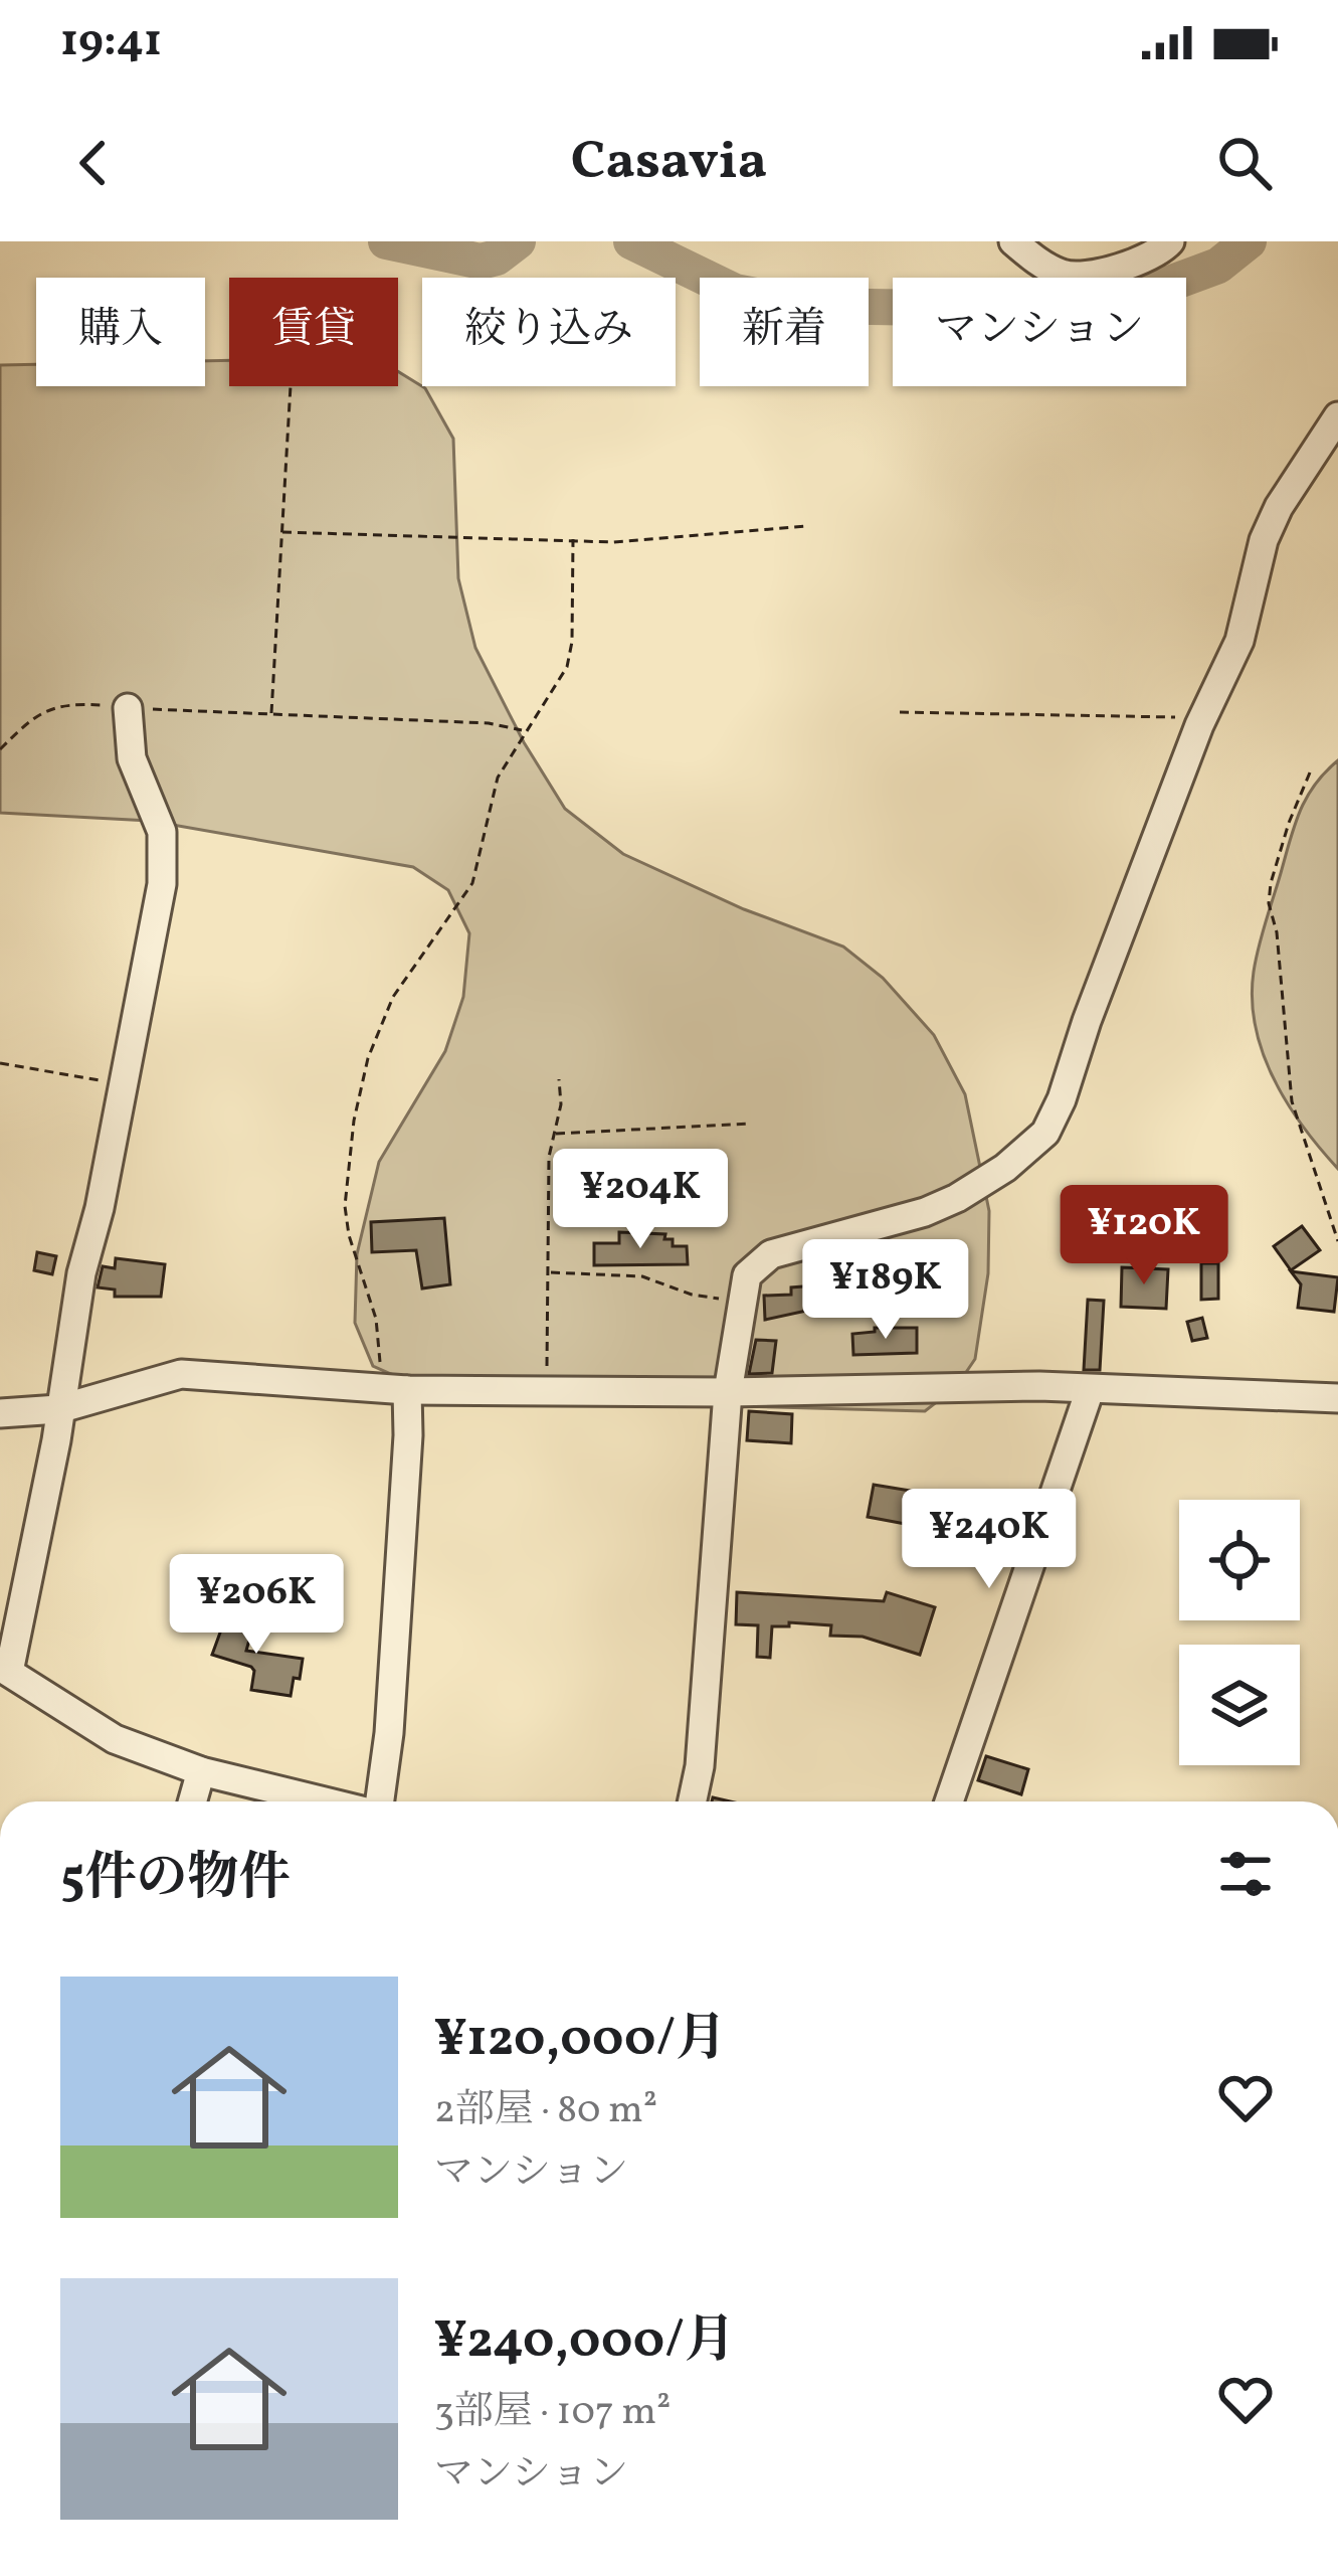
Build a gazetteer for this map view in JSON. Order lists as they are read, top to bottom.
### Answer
{
  "page": {
    "status": "19:41",
    "header": "Casavia",
    "chip": [
      "購入",
      "賃貸",
      "絞り込み",
      "新着",
      "マンション"
    ],
    "price": [
      "¥204K",
      "¥120K",
      "¥189K",
      "¥240K",
      "¥206K"
    ],
    "heading": "5件の物件",
    "list": [
      {
        "name": "¥120,000/月",
        "note": "2部屋 · 80 m² · マンション"
      },
      {
        "name": "¥240,000/月",
        "note": "3部屋 · 107 m² · マンション"
      }
    ]
  }
}
